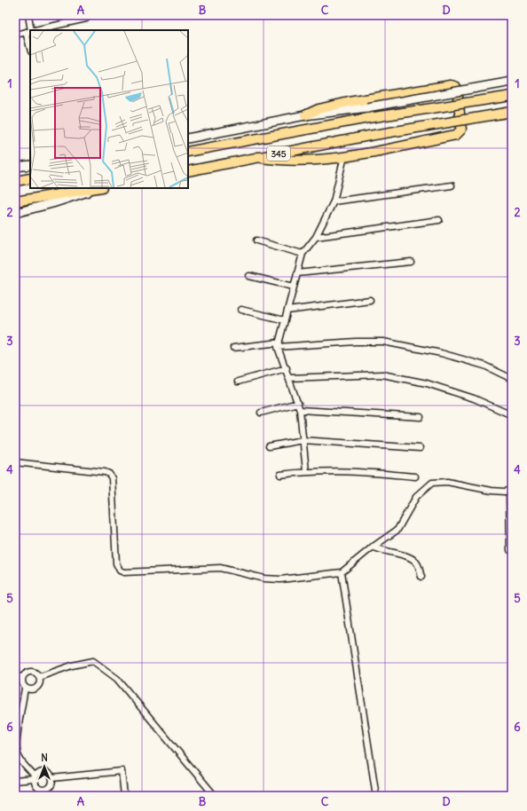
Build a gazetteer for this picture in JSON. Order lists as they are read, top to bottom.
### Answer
{
  "streets": {
    "main road": ["345"]
  },
  "north": "top",
  "grid": {
    "columns": [
      "A",
      "B",
      "C",
      "D"
    ],
    "rows": [
      "1",
      "2",
      "3",
      "4",
      "5",
      "6"
    ]
  }
}
